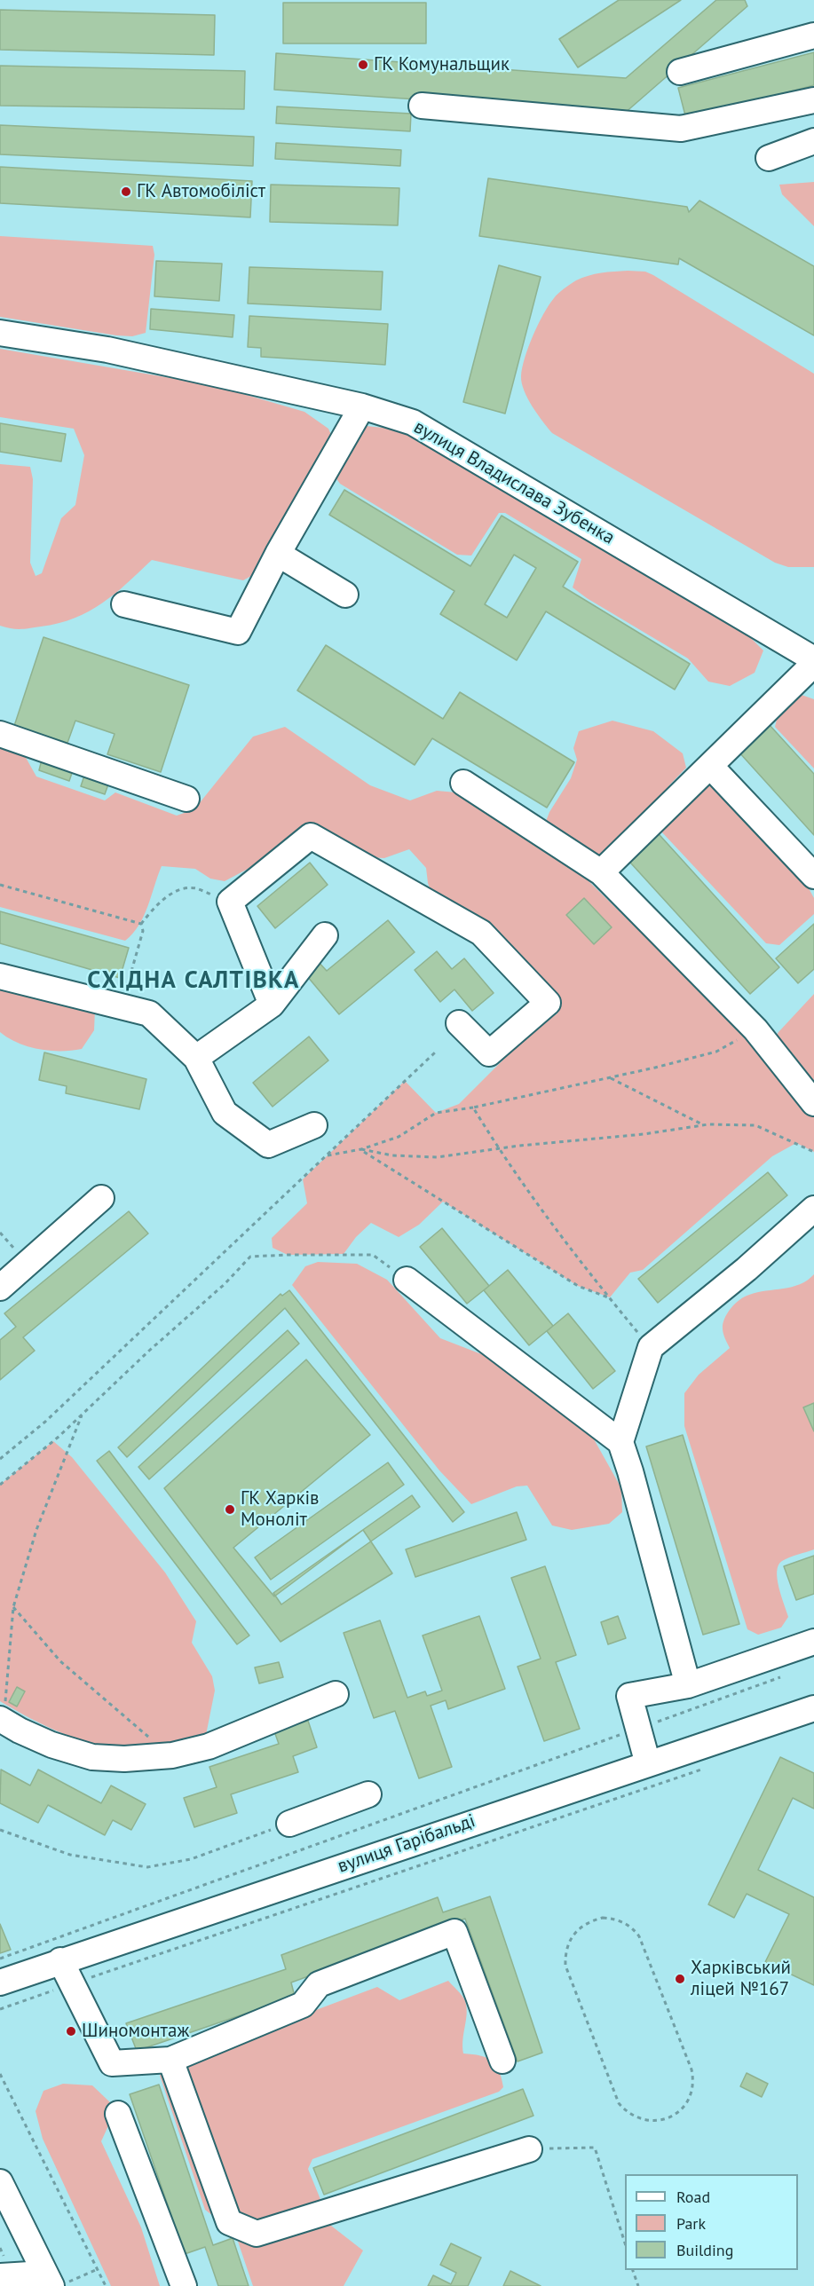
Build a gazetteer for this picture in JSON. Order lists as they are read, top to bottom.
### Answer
{
  "streets": {
    "street": ["вулиця Владислава Зубенка", "вулиця Гарібальді"]
  },
  "districts": ["СХІДНА САЛТІВКА"],
  "places": [
    "ГК Комунальщик",
    "ГК Автомобіліст",
    "ГК Харків Моноліт",
    "Харківський ліцей №167",
    "Шиномонтаж"
  ],
  "legend": ["Road", "Park", "Building"]
}
